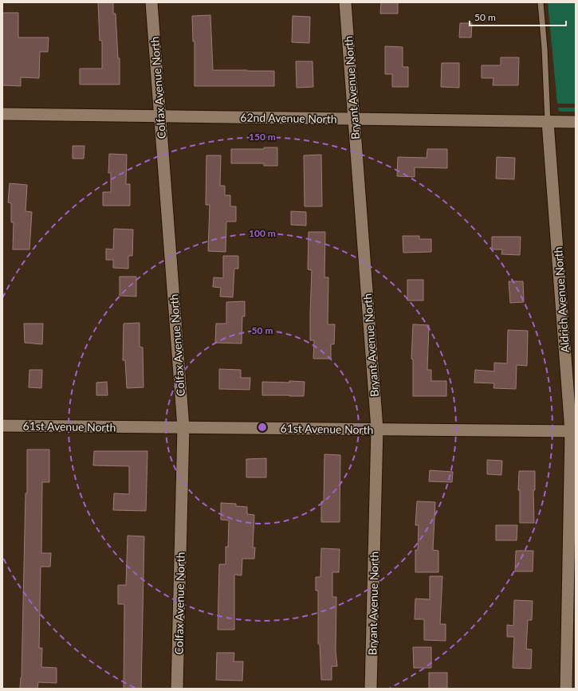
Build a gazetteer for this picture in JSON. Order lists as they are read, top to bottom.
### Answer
{
  "streets": {
    "street": [
      "Colfax Avenue North",
      "Bryant Avenue North",
      "62nd Avenue North",
      "Aldrich Avenue North",
      "61st Avenue North"
    ]
  },
  "crossings": [
    ["Colfax Avenue North", "62nd Avenue North"],
    ["Colfax Avenue North", "61st Avenue North"],
    ["Bryant Avenue North", "62nd Avenue North"],
    ["Bryant Avenue North", "61st Avenue North"],
    ["62nd Avenue North", "Aldrich Avenue North"],
    ["Aldrich Avenue North", "61st Avenue North"]
  ],
  "scale_bar": "50 m",
  "rings": ["150 m", "100 m", "50 m"]
}
